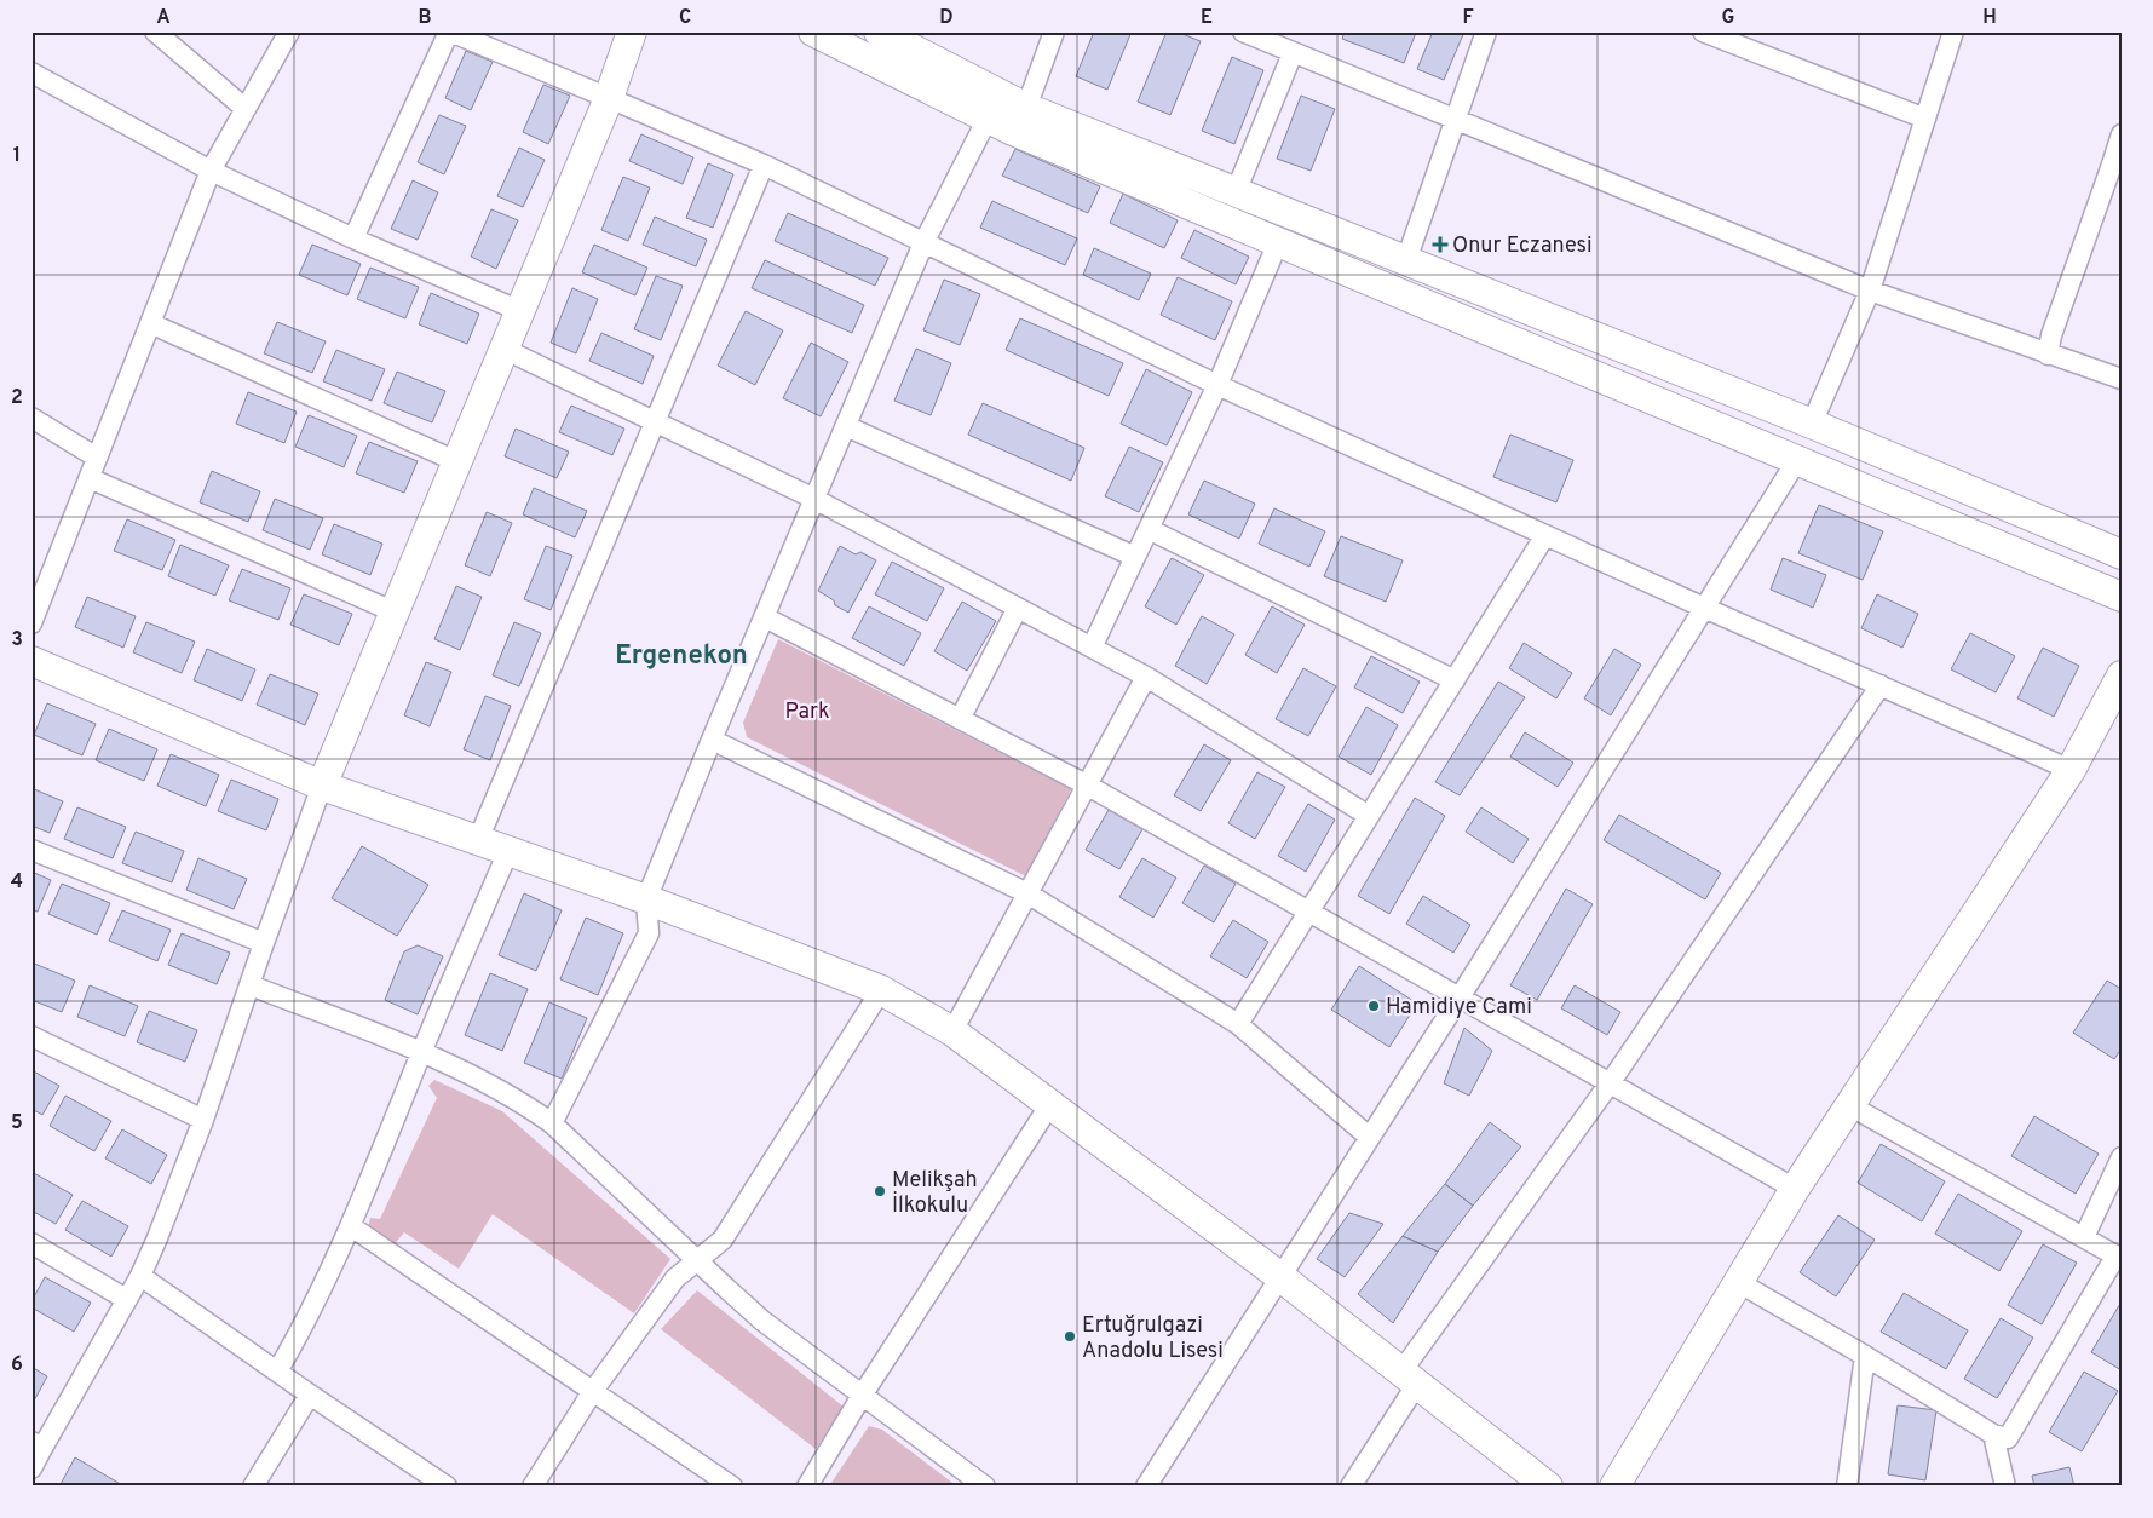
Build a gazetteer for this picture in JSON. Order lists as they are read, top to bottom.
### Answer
{
  "districts": ["Ergenekon"],
  "parks": ["Park"],
  "places": {
    "health": ["Onur Eczanesi"],
    "other": ["Hamidiye Cami", "Melikşah İlkokulu", "Ertuğrulgazi Anadolu Lisesi"]
  },
  "grid": {
    "columns": [
      "A",
      "B",
      "C",
      "D",
      "E",
      "F",
      "G",
      "H"
    ],
    "rows": [
      "1",
      "2",
      "3",
      "4",
      "5",
      "6"
    ]
  }
}
